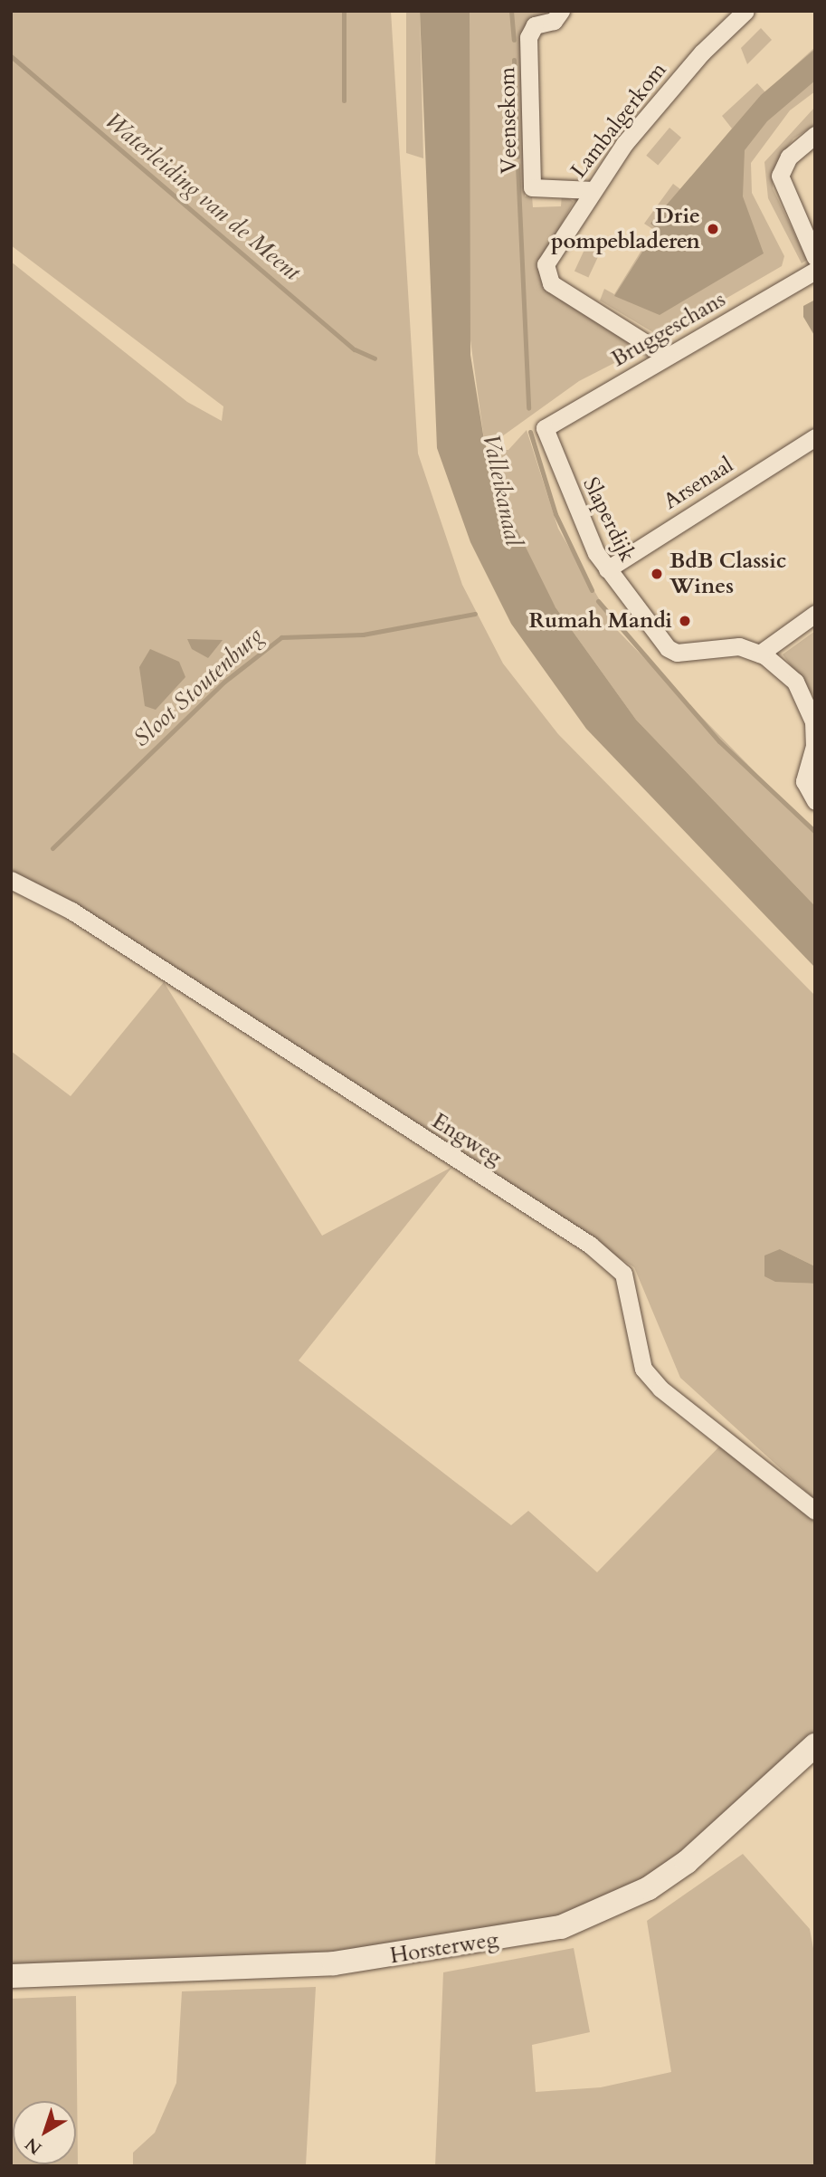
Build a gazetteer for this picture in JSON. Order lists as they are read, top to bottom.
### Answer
{
  "streets": {
    "street": [
      "Veensekom",
      "Lambalgerkom",
      "Bruggeschans",
      "Arsenaal",
      "Slaperdijk",
      "Engweg",
      "Horsterweg"
    ]
  },
  "crossings": [
    ["Veensekom", "Lambalgerkom"],
    ["Lambalgerkom", "Bruggeschans"],
    ["Bruggeschans", "Slaperdijk"],
    ["Arsenaal", "Slaperdijk"]
  ],
  "water": ["Waterleiding van de Meent", "Valleikanaal", "Sloot Stoutenburg"],
  "places": ["Drie pompebladeren", "BdB Classic Wines", "Rumah Mandi"],
  "north": "bottom left"
}
